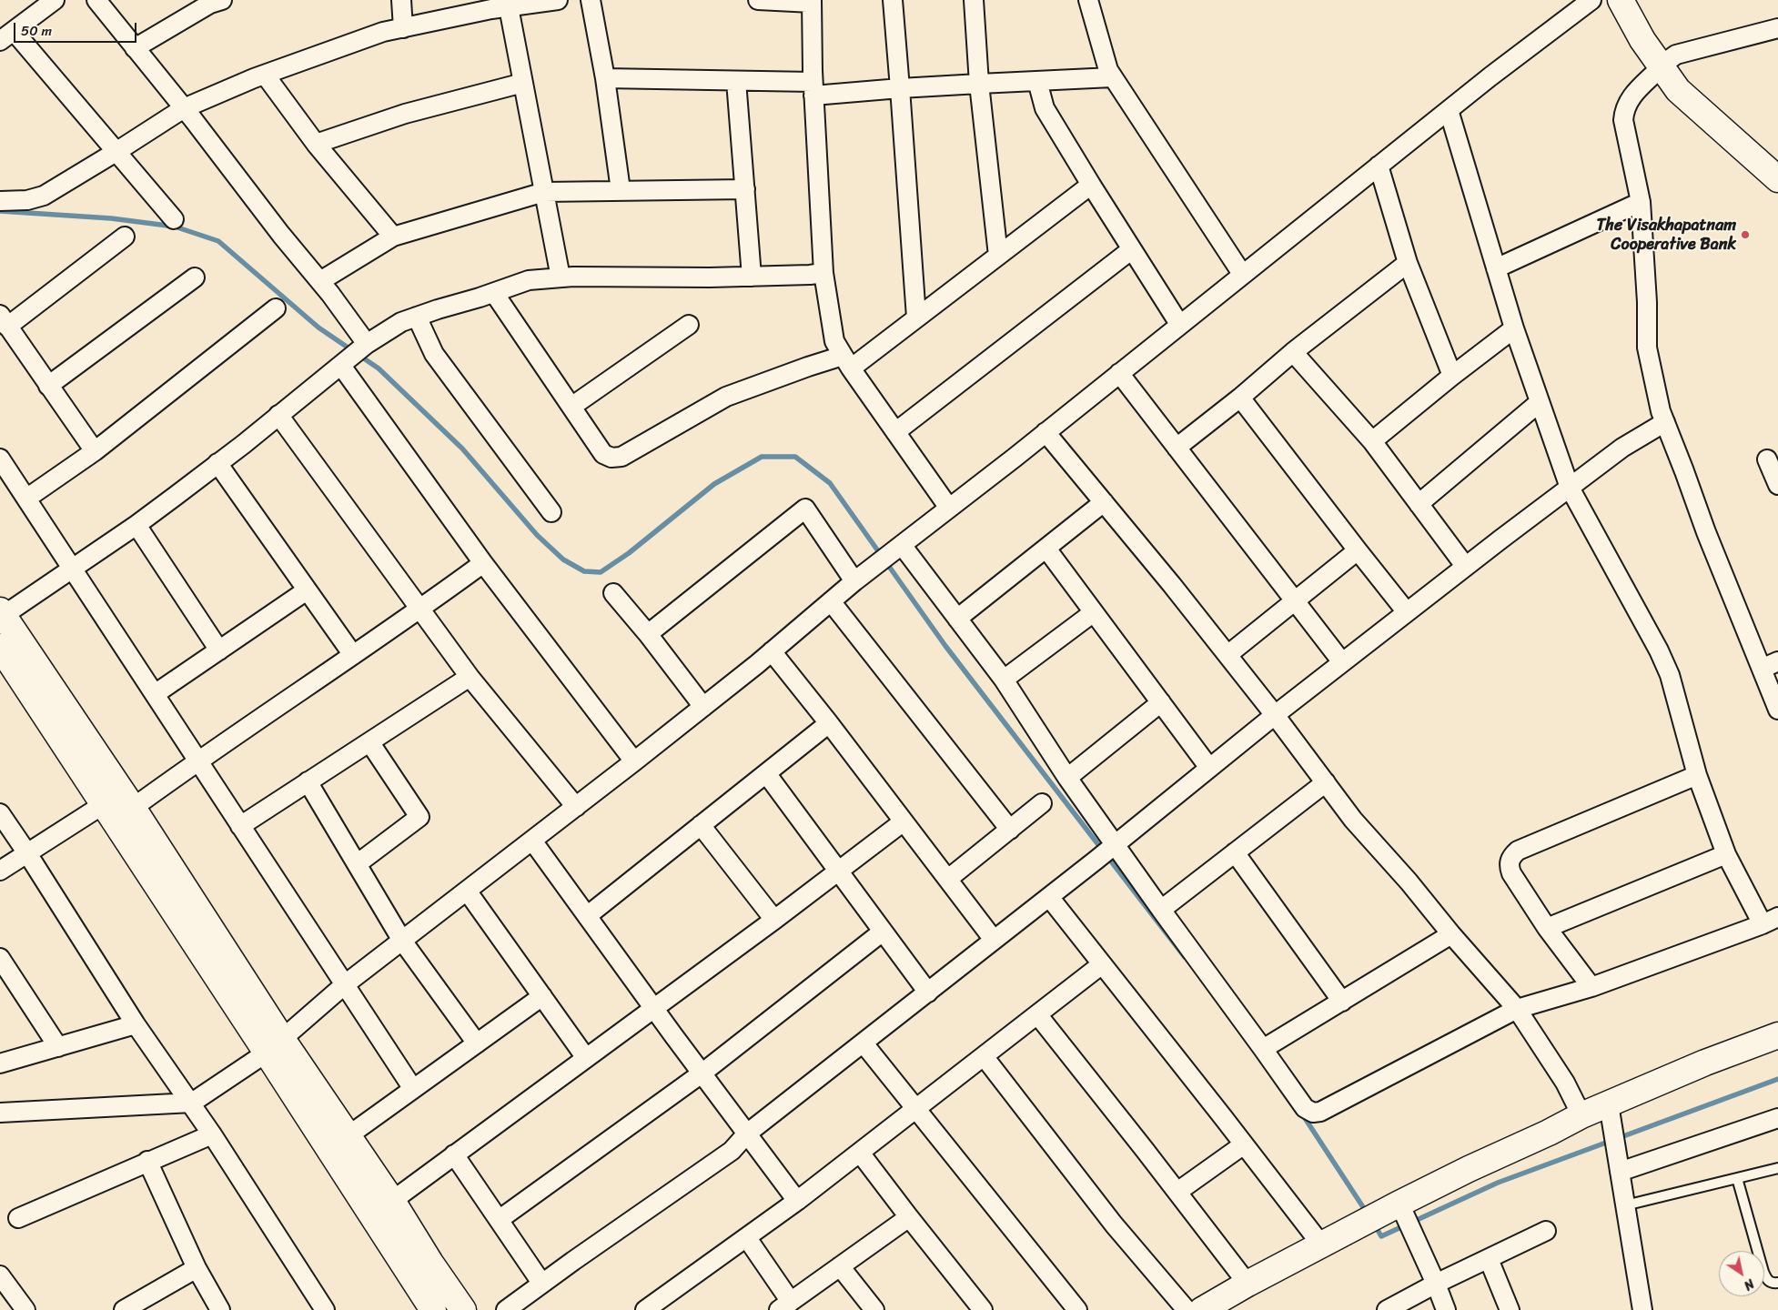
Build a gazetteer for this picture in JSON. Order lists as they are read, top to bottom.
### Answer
{
  "places": ["The Visakhapatnam Cooperative Bank"],
  "scale_bar": "50 m",
  "north": "bottom right"
}
